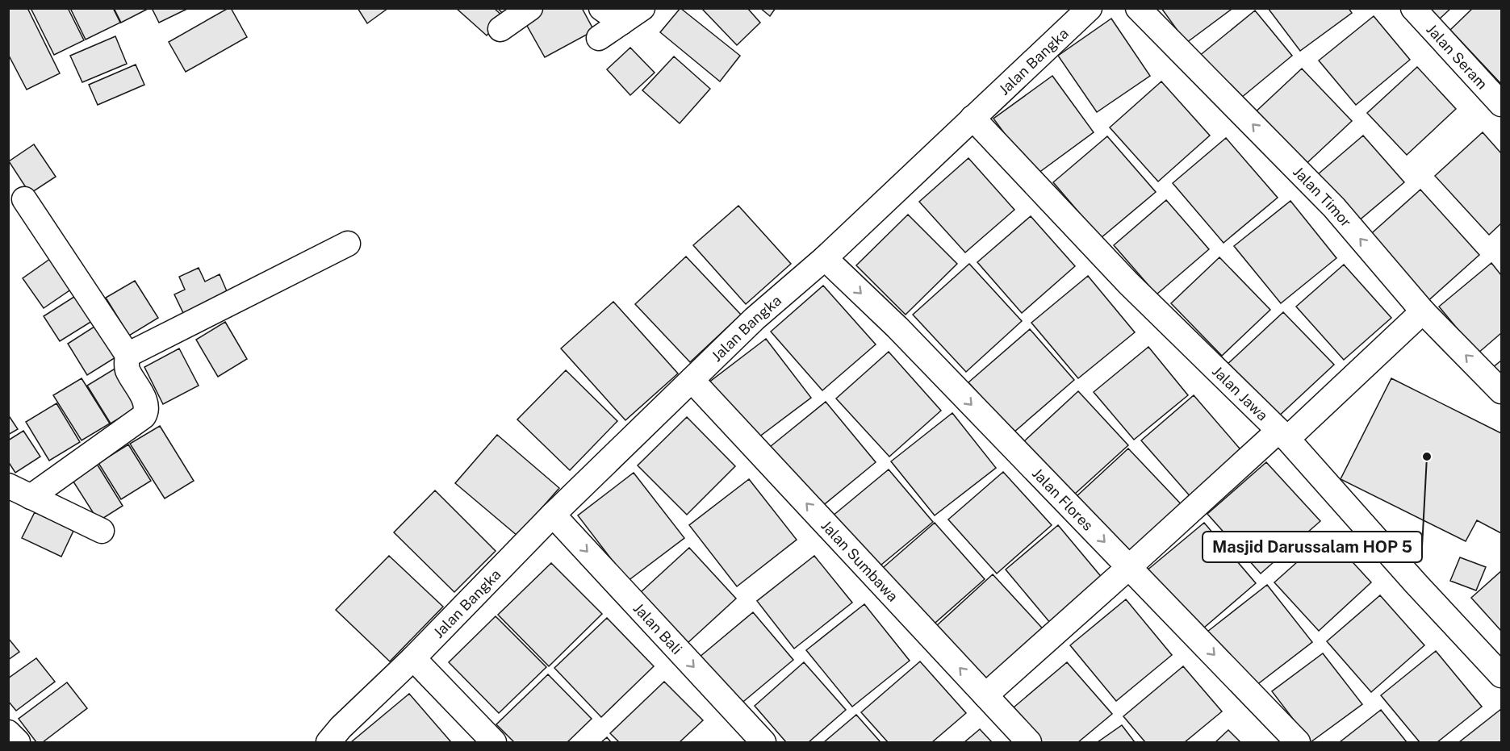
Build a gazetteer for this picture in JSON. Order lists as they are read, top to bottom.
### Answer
{
  "streets": {
    "street": [
      "Jalan Seram",
      "Jalan Bangka",
      "Jalan Timor",
      "Jalan Jawa",
      "Jalan Flores",
      "Jalan Sumbawa",
      "Jalan Bali"
    ]
  },
  "crossings": [
    ["Jalan Bangka", "Jalan Jawa"],
    ["Jalan Bangka", "Jalan Flores"],
    ["Jalan Bangka", "Jalan Sumbawa"],
    ["Jalan Bangka", "Jalan Bali"]
  ],
  "one_way": ["Jalan Timor", "Jalan Flores", "Jalan Sumbawa"],
  "places": ["Masjid Darussalam HOP 5"]
}
